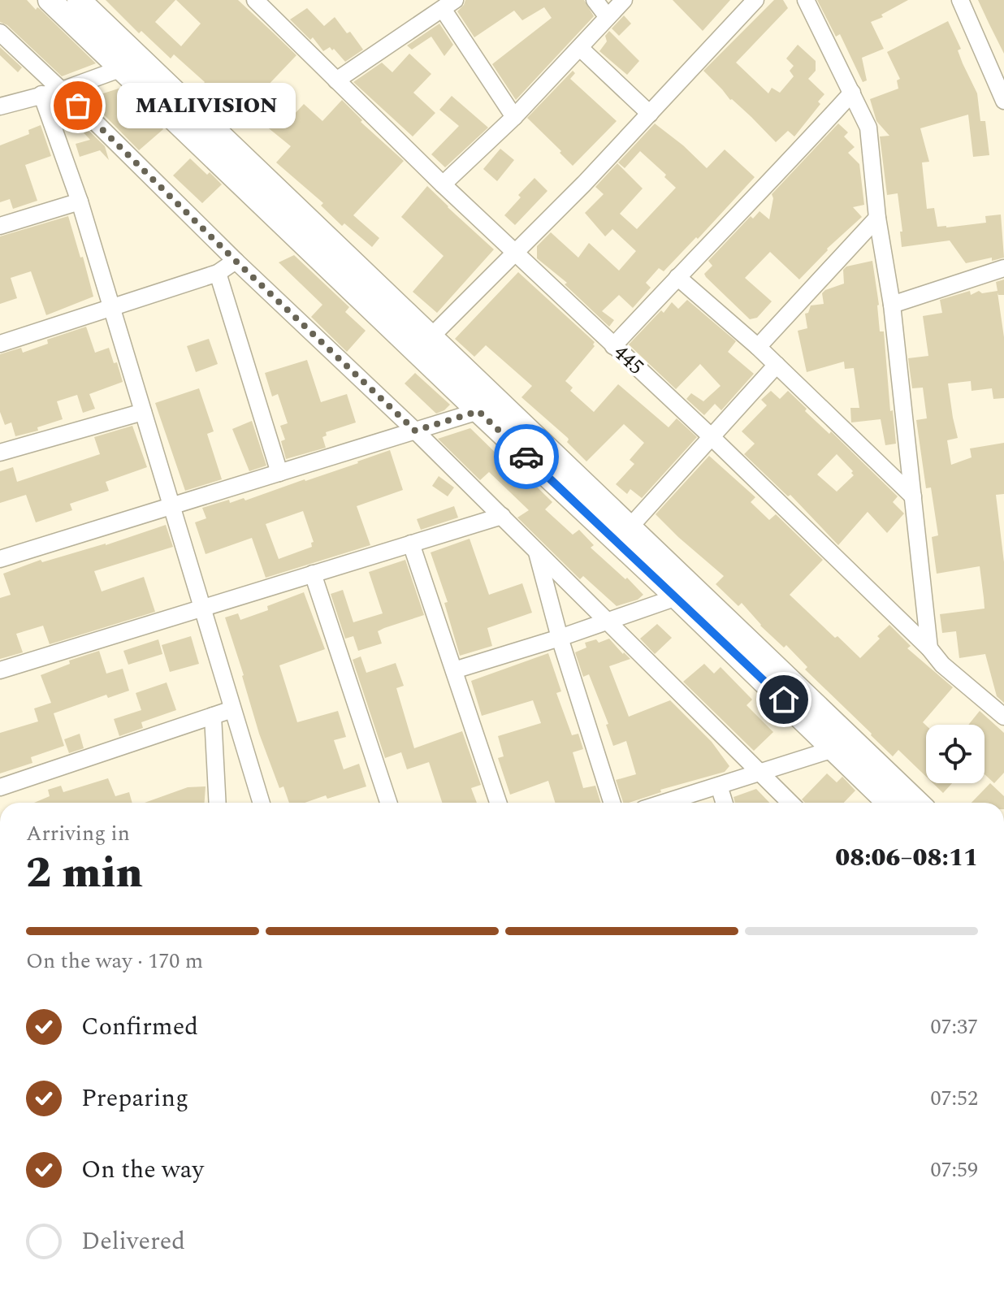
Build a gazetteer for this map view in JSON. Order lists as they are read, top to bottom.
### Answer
{
  "streets": {
    "street": ["445"]
  },
  "places": ["MALIVISION"],
  "page": {
    "bubble": "MALIVISION",
    "heading": ["2 min", "Arriving in", "08:06–08:11"],
    "bar": "On the way · 170 m",
    "list": [
      ["Confirmed", "07:37"],
      ["Preparing", "07:52"],
      ["On the way", "07:59"],
      "Delivered"
    ]
  }
}
